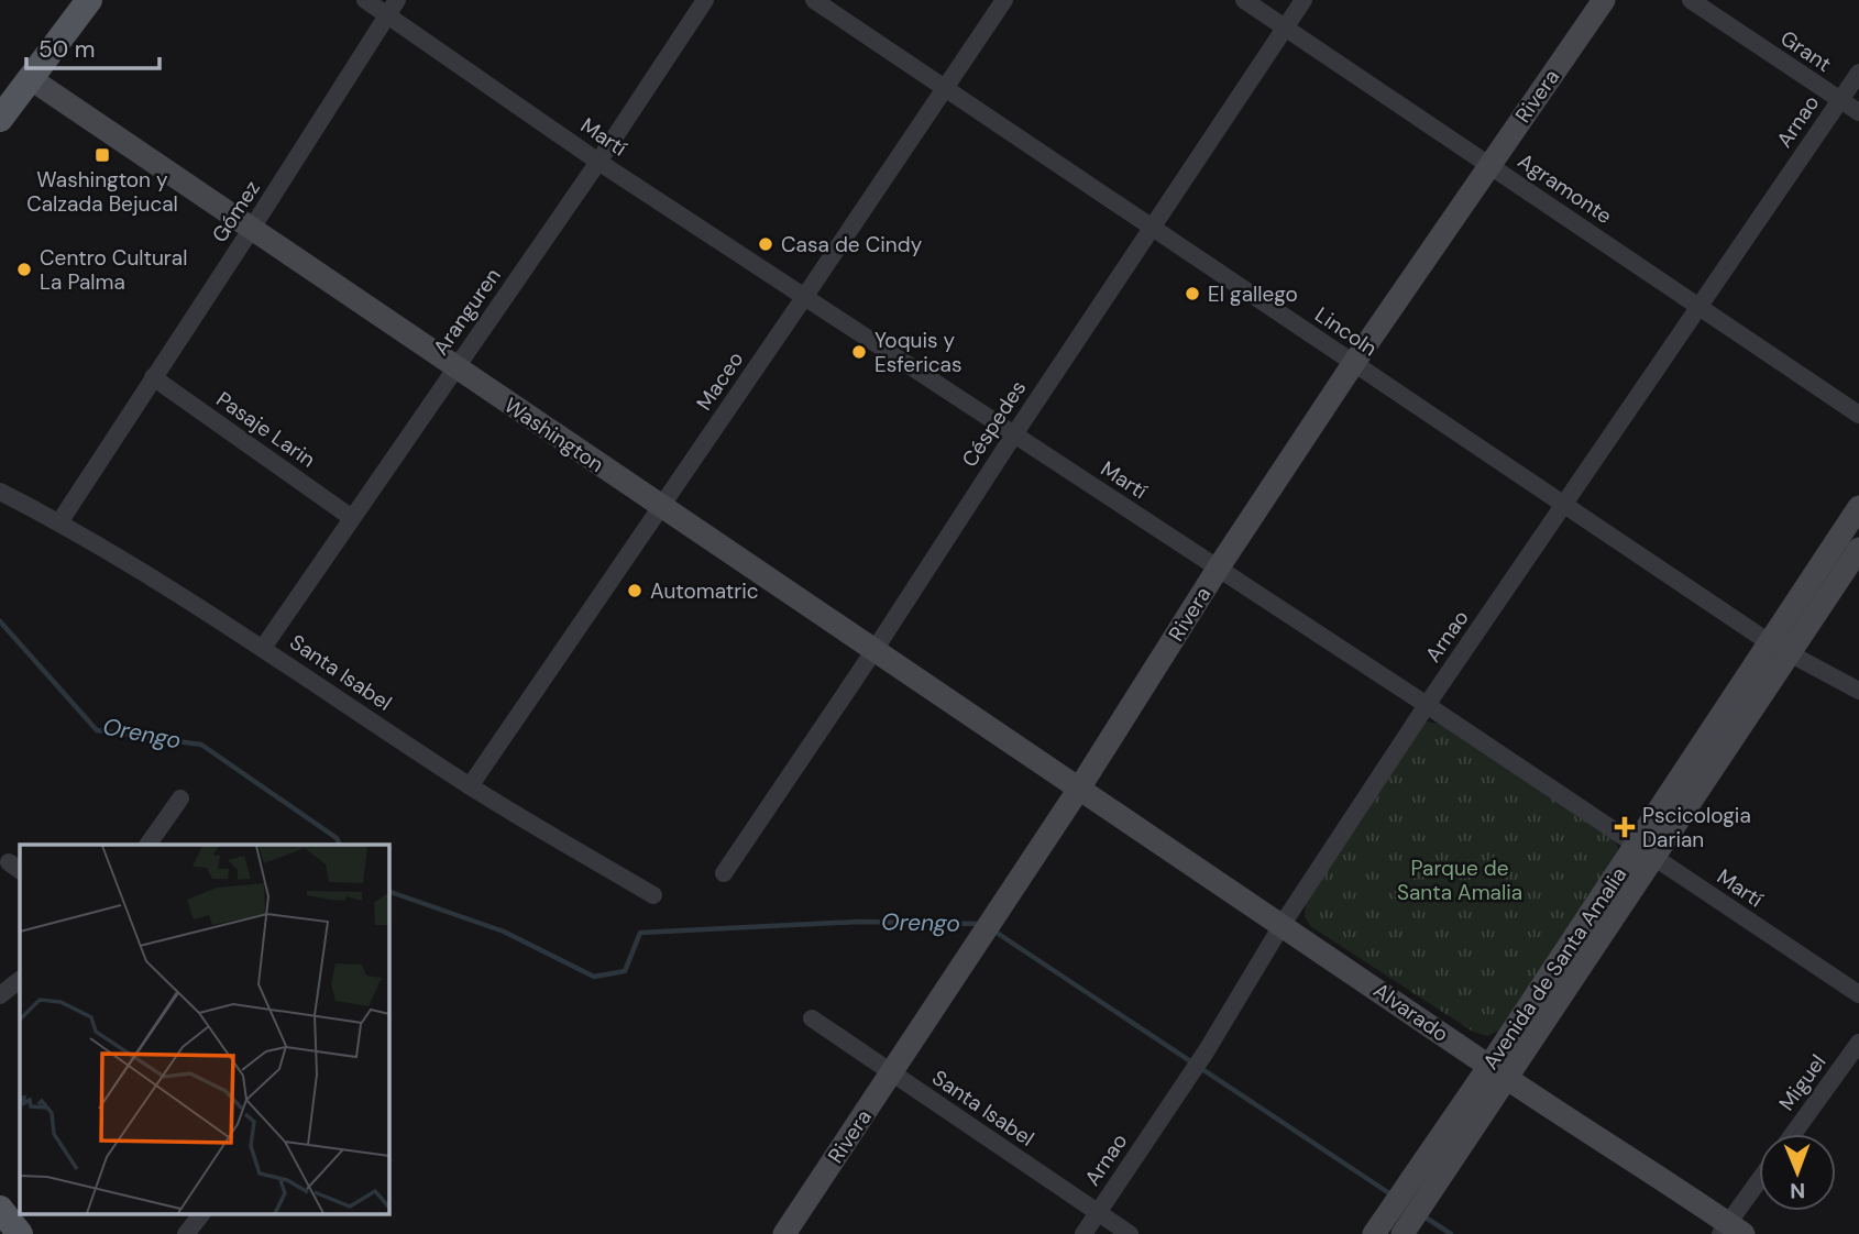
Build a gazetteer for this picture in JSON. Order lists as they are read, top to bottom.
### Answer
{
  "streets": {
    "street": [
      "Grant",
      "Rivera",
      "Arnao",
      "Martí",
      "Agramonte",
      "Gómez",
      "Aranguren",
      "Lincoln",
      "Maceo",
      "Céspedes",
      "Pasaje Larin",
      "Washington",
      "Santa Isabel",
      "Avenida de Santa Amalia",
      "Alvarado",
      "Miguel"
    ]
  },
  "crossings": [
    ["Grant", "Arnao"],
    ["Rivera", "Martí"],
    ["Rivera", "Agramonte"],
    ["Rivera", "Lincoln"],
    ["Rivera", "Washington"],
    ["Rivera", "Santa Isabel"],
    ["Rivera", "Alvarado"],
    ["Arnao", "Martí"],
    ["Arnao", "Agramonte"],
    ["Arnao", "Lincoln"],
    ["Arnao", "Santa Isabel"],
    ["Arnao", "Alvarado"],
    ["Martí", "Gómez"],
    ["Martí", "Aranguren"],
    ["Martí", "Maceo"],
    ["Martí", "Céspedes"],
    ["Martí", "Avenida de Santa Amalia"],
    ["Agramonte", "Céspedes"],
    ["Gómez", "Pasaje Larin"],
    ["Gómez", "Washington"],
    ["Gómez", "Santa Isabel"],
    ["Aranguren", "Pasaje Larin"],
    ["Aranguren", "Washington"],
    ["Aranguren", "Santa Isabel"],
    ["Lincoln", "Maceo"],
    ["Lincoln", "Céspedes"],
    ["Lincoln", "Avenida de Santa Amalia"],
    ["Maceo", "Washington"],
    ["Maceo", "Santa Isabel"],
    ["Céspedes", "Washington"],
    ["Washington", "Alvarado"],
    ["Avenida de Santa Amalia", "Alvarado"]
  ],
  "water": ["Orengo"],
  "parks": ["Parque de Santa Amalia"],
  "places": {
    "transit": ["Washington y Calzada Bejucal"],
    "other": [
      "Casa de Cindy",
      "Centro Cultural La Palma",
      "El gallego",
      "Yoquis y Esfericas",
      "Automatric"
    ],
    "health": ["Pscicologia Darian"]
  },
  "scale_bar": "50 m",
  "north": "bottom"
}
